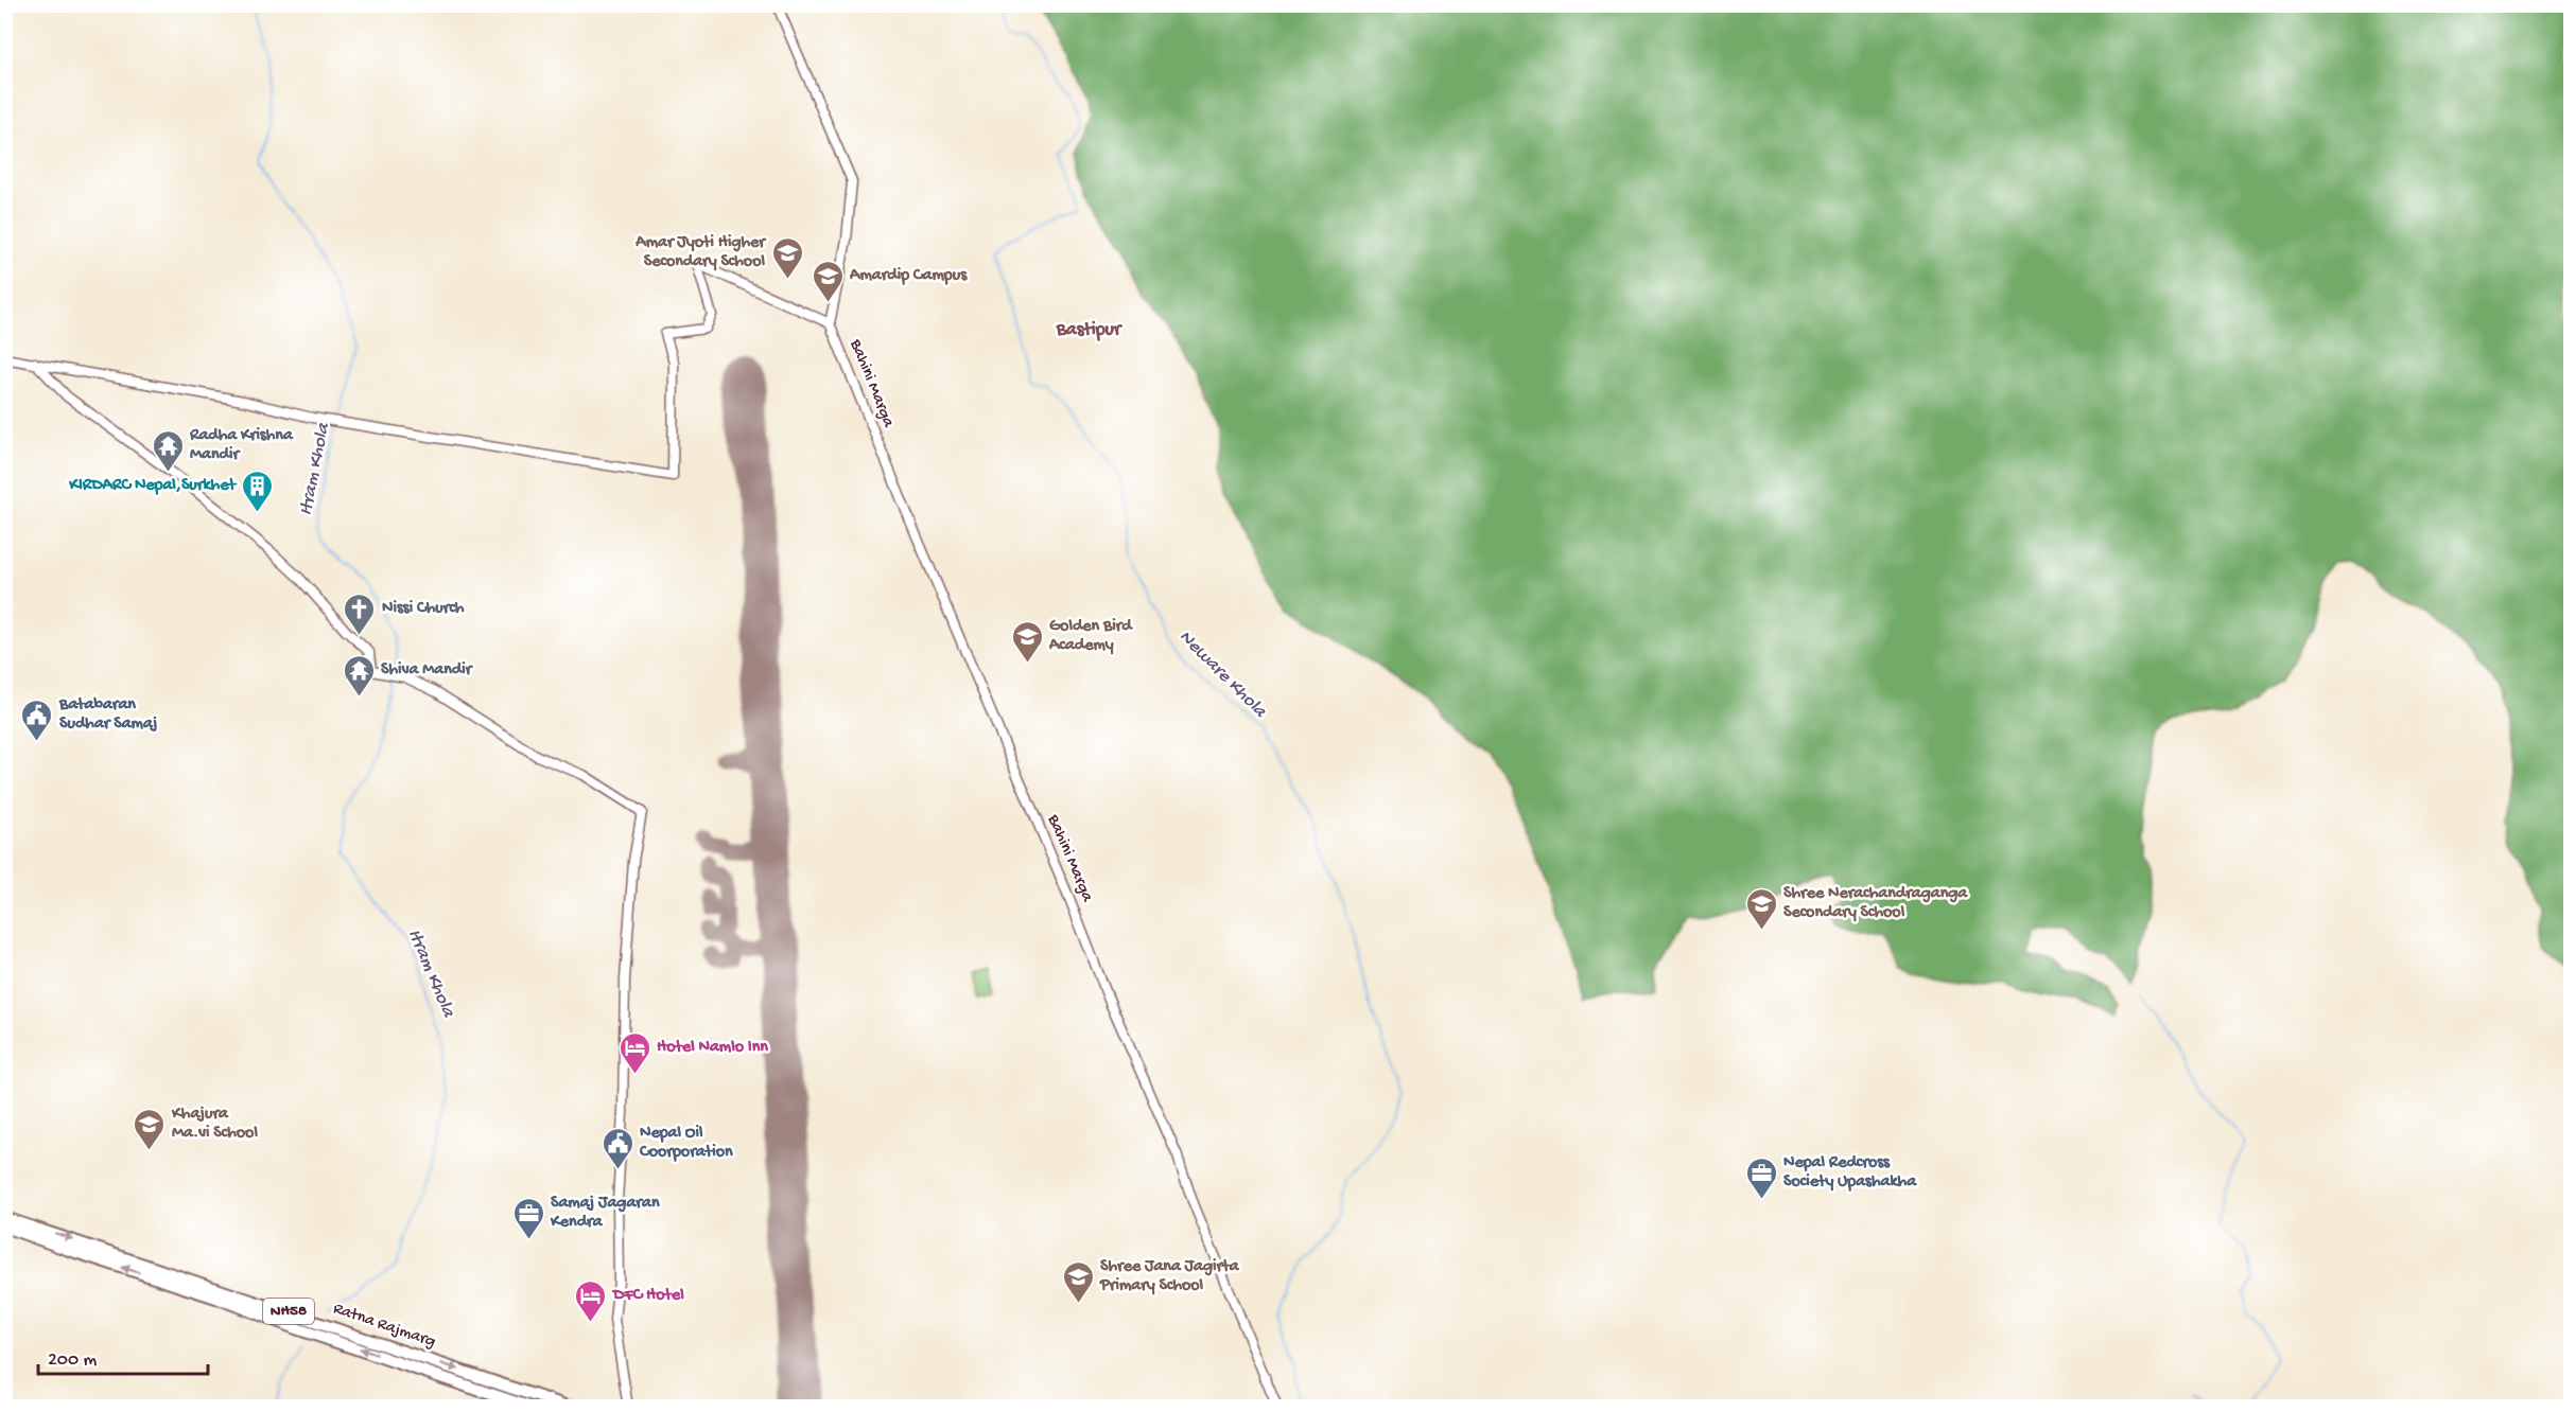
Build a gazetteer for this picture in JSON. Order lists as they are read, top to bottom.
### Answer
{
  "streets": {
    "main road": ["NH58", "Ratna Rajmarg"],
    "street": ["Bahini Marga"]
  },
  "districts": ["Bastipur"],
  "water": ["Itram Khola", "Neware Khola"],
  "places": {
    "school or university": [
      "Amar Jyoti Higher Secondary School",
      "Amardip Campus",
      "Golden Bird Academy",
      "Shree Nerachandraganga Secondary School",
      "Khajura Ma.vi School",
      "Shree Jana Jagirta Primary School"
    ],
    "temple": ["Radha Krishna Mandir", "Shiva Mandir"],
    "building": ["KIRDARC Nepal,Surkhet"],
    "church": ["Nissi Church"],
    "public building": ["Batabaran Sudhar Samaj", "Nepal Oil Coorporation"],
    "hotel": ["Hotel Namlo Inn", "DFC Hotel"],
    "office": ["Nepal Redcross Society Upashakha", "Samaj Jagaran Kendra"]
  },
  "scale_bar": "200 m"
}
